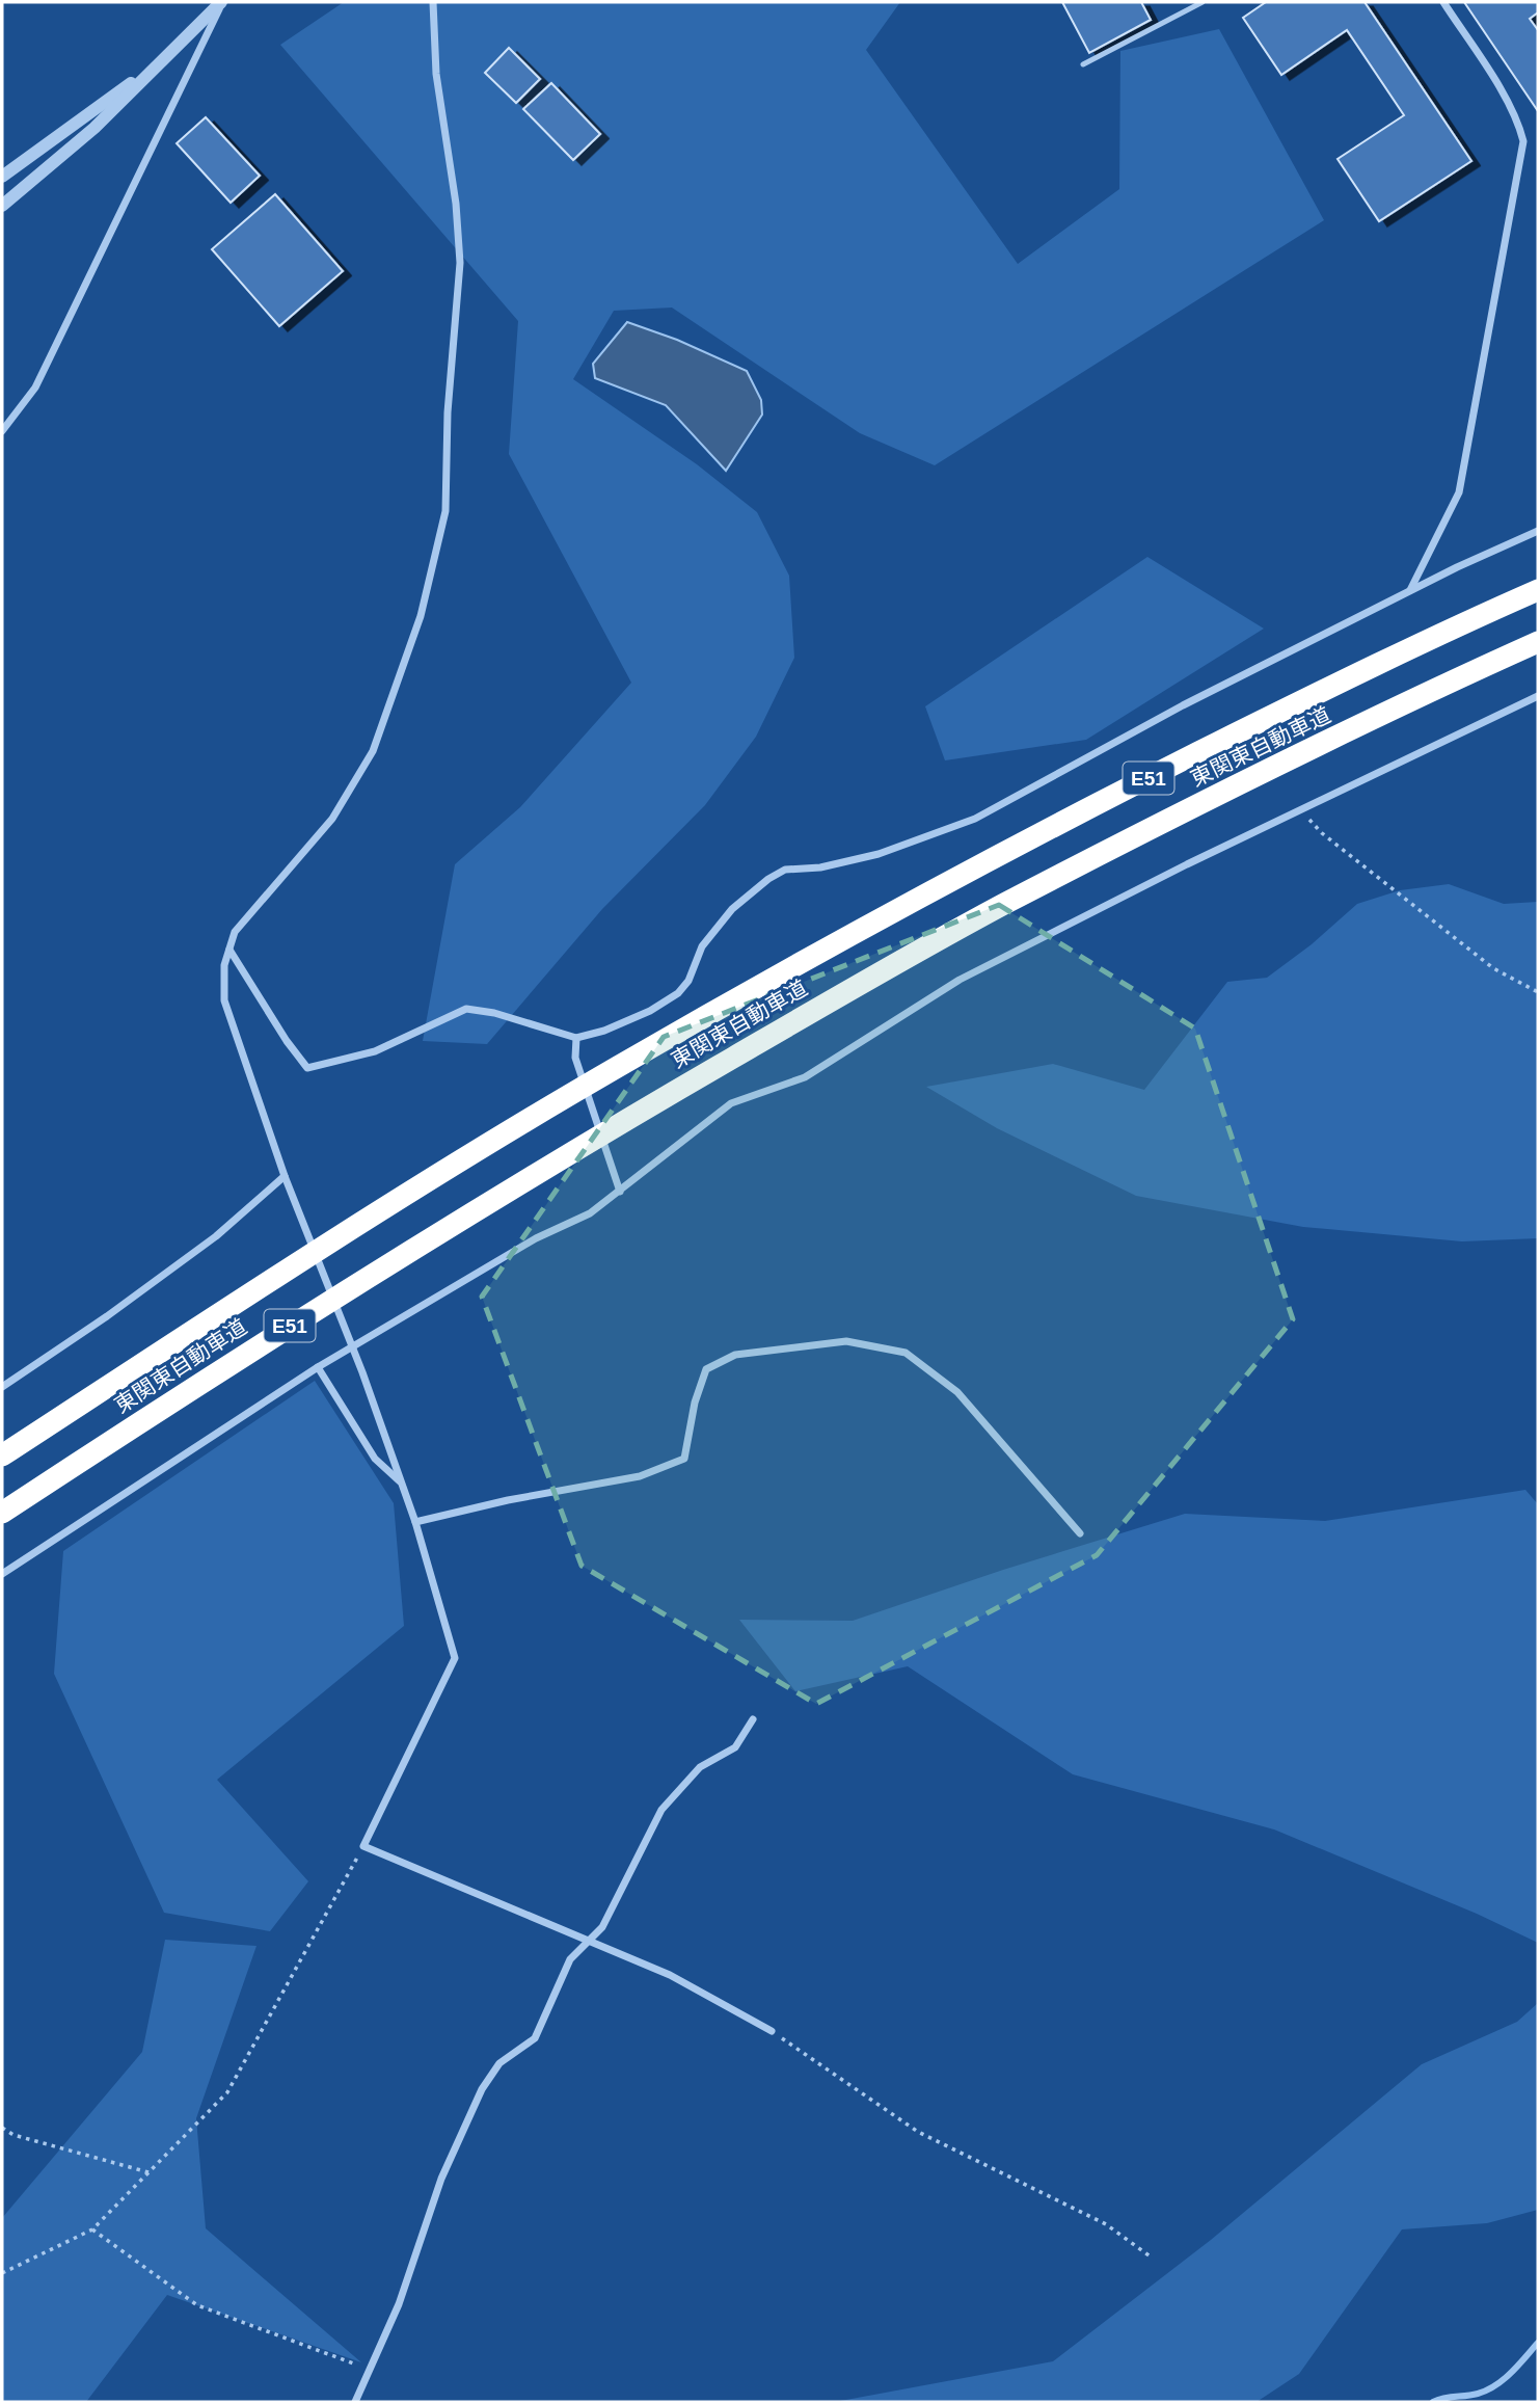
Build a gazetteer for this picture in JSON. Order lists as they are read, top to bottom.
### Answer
{
  "streets": {
    "highway": ["東関東自動車道", "E51"]
  }
}
